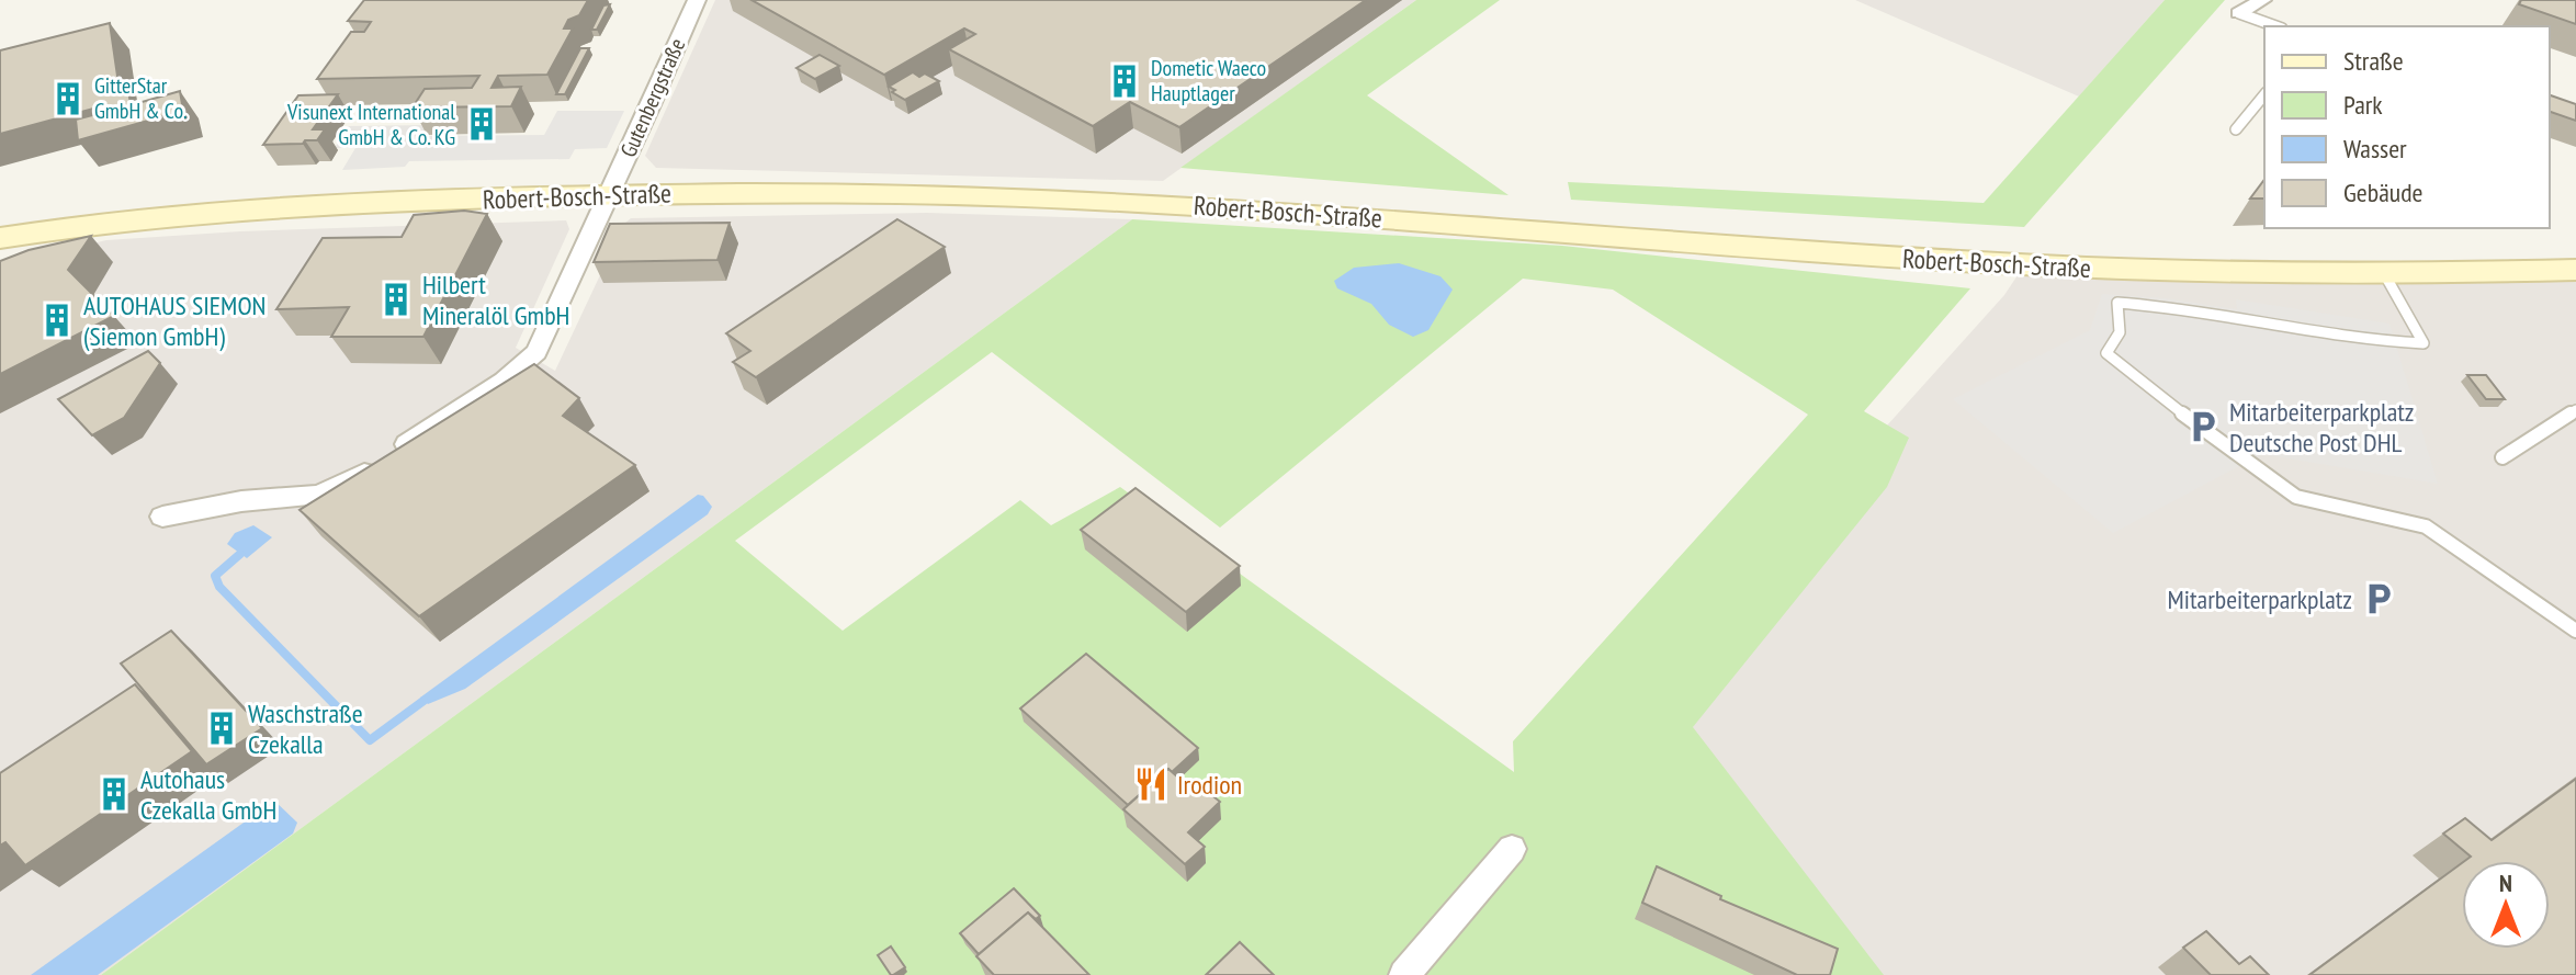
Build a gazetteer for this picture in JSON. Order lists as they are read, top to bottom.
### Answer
{
  "streets": {
    "street": ["Gutenbergstraße", "Robert-Bosch-Straße"]
  },
  "crossings": [
    ["Gutenbergstraße", "Robert-Bosch-Straße"]
  ],
  "places": {
    "building": [
      "Dometic Waeco Hauptlager",
      "GitterStar GmbH & Co.",
      "Visunext International GmbH & Co. KG",
      "Hilbert Mineralöl GmbH",
      "AUTOHAUS SIEMON (Siemon GmbH)",
      "Waschstraße Czekalla",
      "Autohaus Czekalla GmbH"
    ],
    "parking": ["Mitarbeiterparkplatz Deutsche Post DHL", "Mitarbeiterparkplatz"],
    "restaurant": ["Irodion"]
  },
  "legend": [
    "Straße",
    "Park",
    "Wasser",
    "Gebäude"
  ],
  "north": "top"
}
